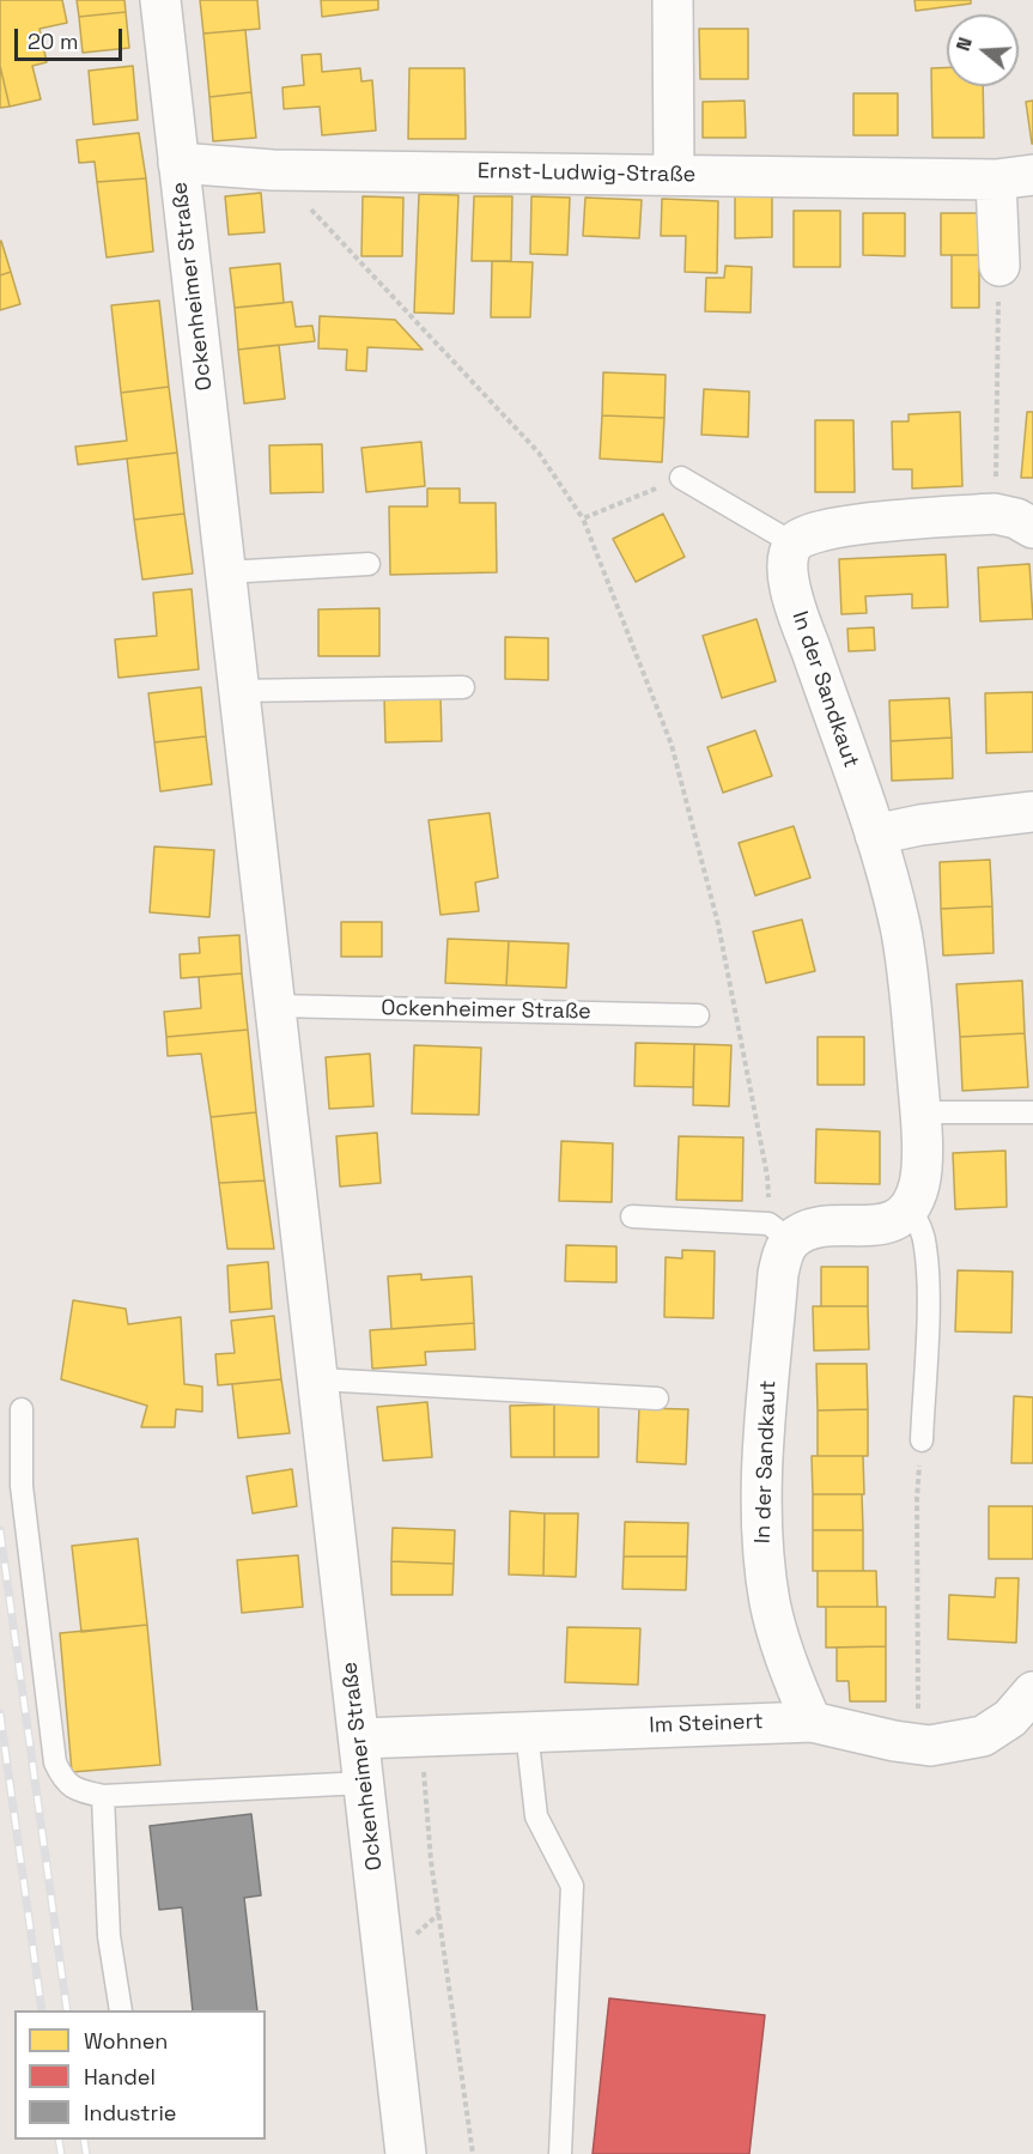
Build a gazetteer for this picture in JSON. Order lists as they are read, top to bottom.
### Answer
{
  "streets": {
    "street": [
      "Ernst-Ludwig-Straße",
      "Ockenheimer Straße",
      "In der Sandkaut",
      "Im Steinert"
    ]
  },
  "crossings": [
    ["Ernst-Ludwig-Straße", "Ockenheimer Straße"],
    ["Ockenheimer Straße", "Im Steinert"],
    ["In der Sandkaut", "Im Steinert"]
  ],
  "legend": ["Wohnen", "Handel", "Industrie"],
  "scale_bar": "20 m",
  "north": "left"
}
